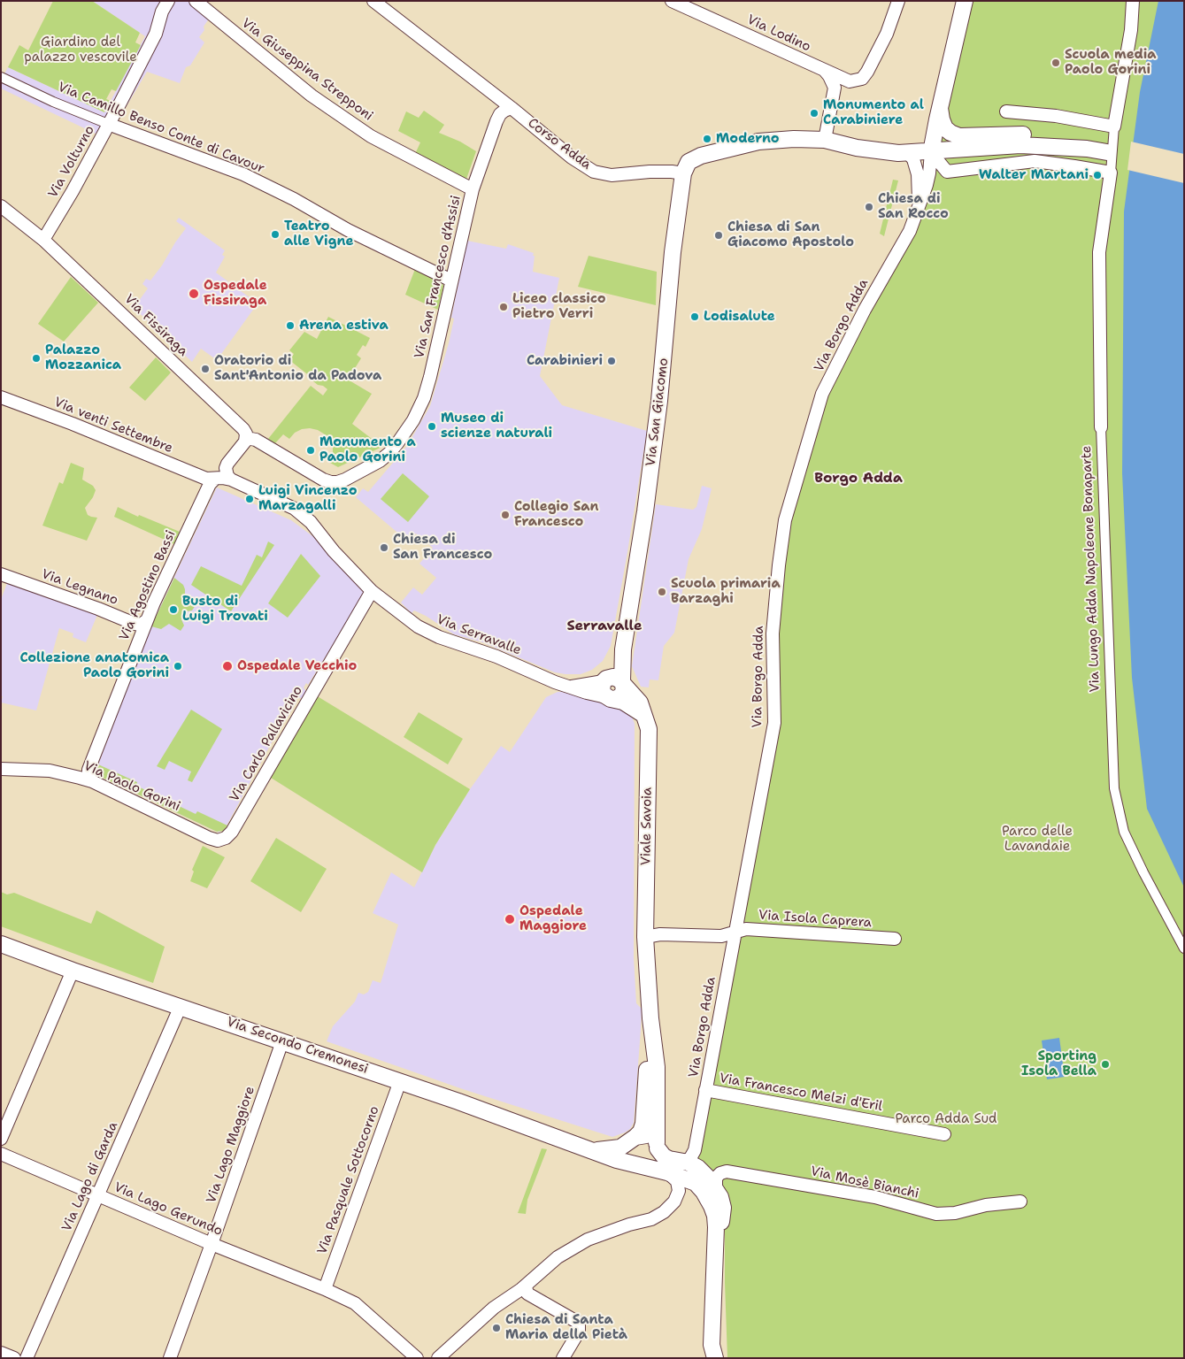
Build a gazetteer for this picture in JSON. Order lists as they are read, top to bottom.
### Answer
{
  "streets": {
    "street": [
      "Via Lodino",
      "Via Giuseppina Strepponi",
      "Via Camillo Benso Conte di Cavour",
      "Corso Adda",
      "Via Volturno",
      "Via San Francesco d’Assisi",
      "Via Fissiraga",
      "Via Borgo Adda",
      "Via San Giacomo",
      "Via venti Settembre",
      "Via Lungo Adda Napoleone Bonaparte",
      "Via Agostino Bassi",
      "Via Legnano",
      "Via Serravalle",
      "Via Carlo Pallavicino",
      "Via Paolo Gorini",
      "Viale Savoia",
      "Via Isola Caprera",
      "Via Secondo Cremonesi",
      "Via Francesco Melzi d'Eril",
      "Via Lago Maggiore",
      "Via Lago di Garda",
      "Via Pasquale Sottocorno",
      "Via Mosè Bianchi",
      "Via Lago Gerundo"
    ]
  },
  "crossings": [
    ["Via Giuseppina Strepponi", "Via San Francesco d’Assisi"],
    ["Via Camillo Benso Conte di Cavour", "Via Volturno"],
    ["Via Camillo Benso Conte di Cavour", "Via San Francesco d’Assisi"],
    ["Corso Adda", "Via San Francesco d’Assisi"],
    ["Corso Adda", "Via San Giacomo"],
    ["Via Volturno", "Via Fissiraga"],
    ["Via San Francesco d’Assisi", "Via Fissiraga"],
    ["Via Borgo Adda", "Via Isola Caprera"],
    ["Via Borgo Adda", "Via Francesco Melzi d'Eril"],
    ["Via San Giacomo", "Via Serravalle"],
    ["Via San Giacomo", "Viale Savoia"],
    ["Via venti Settembre", "Via Agostino Bassi"],
    ["Via venti Settembre", "Via Serravalle"],
    ["Via Agostino Bassi", "Via Legnano"],
    ["Via Agostino Bassi", "Via Paolo Gorini"],
    ["Via Serravalle", "Via Carlo Pallavicino"],
    ["Via Serravalle", "Viale Savoia"],
    ["Via Carlo Pallavicino", "Via Paolo Gorini"],
    ["Viale Savoia", "Via Isola Caprera"],
    ["Via Secondo Cremonesi", "Via Lago Maggiore"],
    ["Via Secondo Cremonesi", "Via Lago di Garda"],
    ["Via Secondo Cremonesi", "Via Pasquale Sottocorno"],
    ["Via Lago Maggiore", "Via Lago Gerundo"],
    ["Via Lago di Garda", "Via Lago Gerundo"],
    ["Via Pasquale Sottocorno", "Via Lago Gerundo"]
  ],
  "districts": ["Borgo Adda", "Serravalle"],
  "parks": ["Giardino del palazzo vescovile", "Parco delle Lavandaie", "Parco Adda Sud"],
  "places": [
    "Scuola media Paolo Gorini",
    "Monumento al Carabiniere",
    "Moderno",
    "Walter Martani",
    "Chiesa di San Rocco",
    "Teatro alle Vigne",
    "Chiesa di San Giacomo Apostolo",
    "Ospedale Fissiraga",
    "Liceo classico Pietro Verri",
    "Lodisalute",
    "Arena estiva",
    "Palazzo Mozzanica",
    "Carabinieri",
    "Oratorio di Sant'Antonio da Padova",
    "Museo di scienze naturali",
    "Monumento a Paolo Gorini",
    "Luigi Vincenzo Marzagalli",
    "Collegio San Francesco",
    "Chiesa di San Francesco",
    "Scuola primaria Barzaghi",
    "Busto di Luigi Trovati",
    "Collezione anatomica Paolo Gorini",
    "Ospedale Vecchio",
    "Ospedale Maggiore",
    "Sporting Isola Bella",
    "Chiesa di Santa Maria della Pietà"
  ]
}
